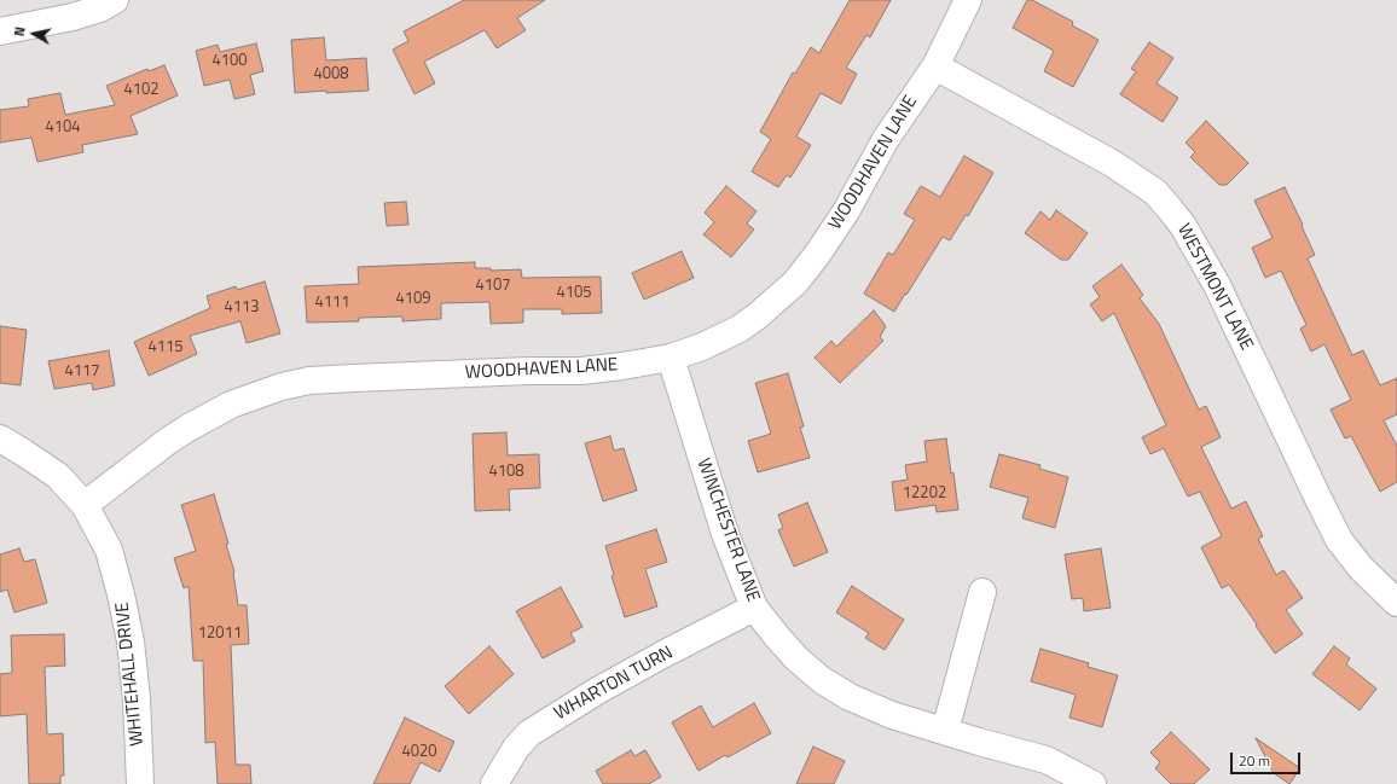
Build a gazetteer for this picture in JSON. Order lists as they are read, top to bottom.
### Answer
{
  "streets": {
    "street": [
      "WOODHAVEN LANE",
      "WESTMONT LANE",
      "WINCHESTER LANE",
      "WHITEHALL DRIVE",
      "WHARTON TURN"
    ]
  },
  "crossings": [
    ["WOODHAVEN LANE", "WESTMONT LANE"],
    ["WOODHAVEN LANE", "WINCHESTER LANE"],
    ["WOODHAVEN LANE", "WHITEHALL DRIVE"],
    ["WINCHESTER LANE", "WHARTON TURN"]
  ],
  "house_numbers": [
    "4100",
    "4008",
    "4102",
    "4104",
    "4107",
    "4105",
    "4109",
    "4111",
    "4113",
    "4115",
    "4117",
    "4108",
    "12202",
    "12011",
    "4020"
  ],
  "scale_bar": "20 m",
  "north": "left"
}
